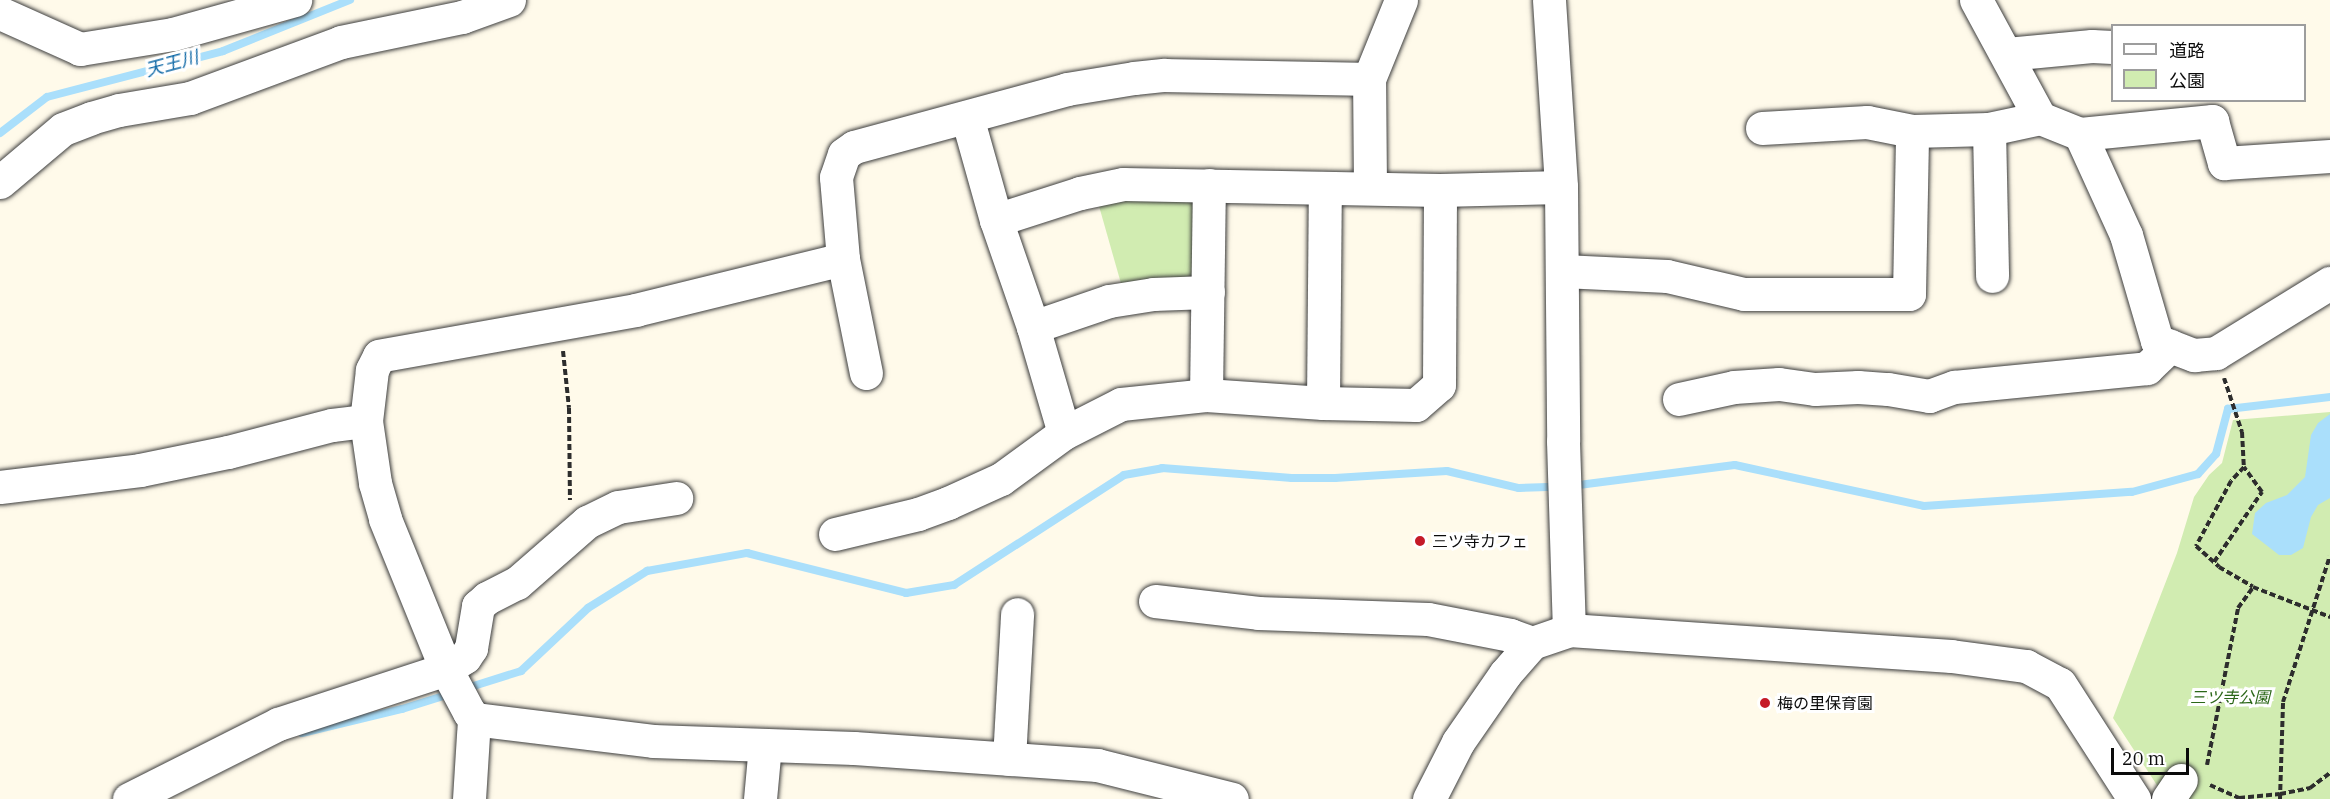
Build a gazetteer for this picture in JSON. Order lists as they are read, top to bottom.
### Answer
{
  "water": ["天王川"],
  "parks": ["三ツ寺公園"],
  "places": ["三ツ寺カフェ", "梅の里保育園"],
  "legend": ["道路", "公園"],
  "scale_bar": "20 m"
}
